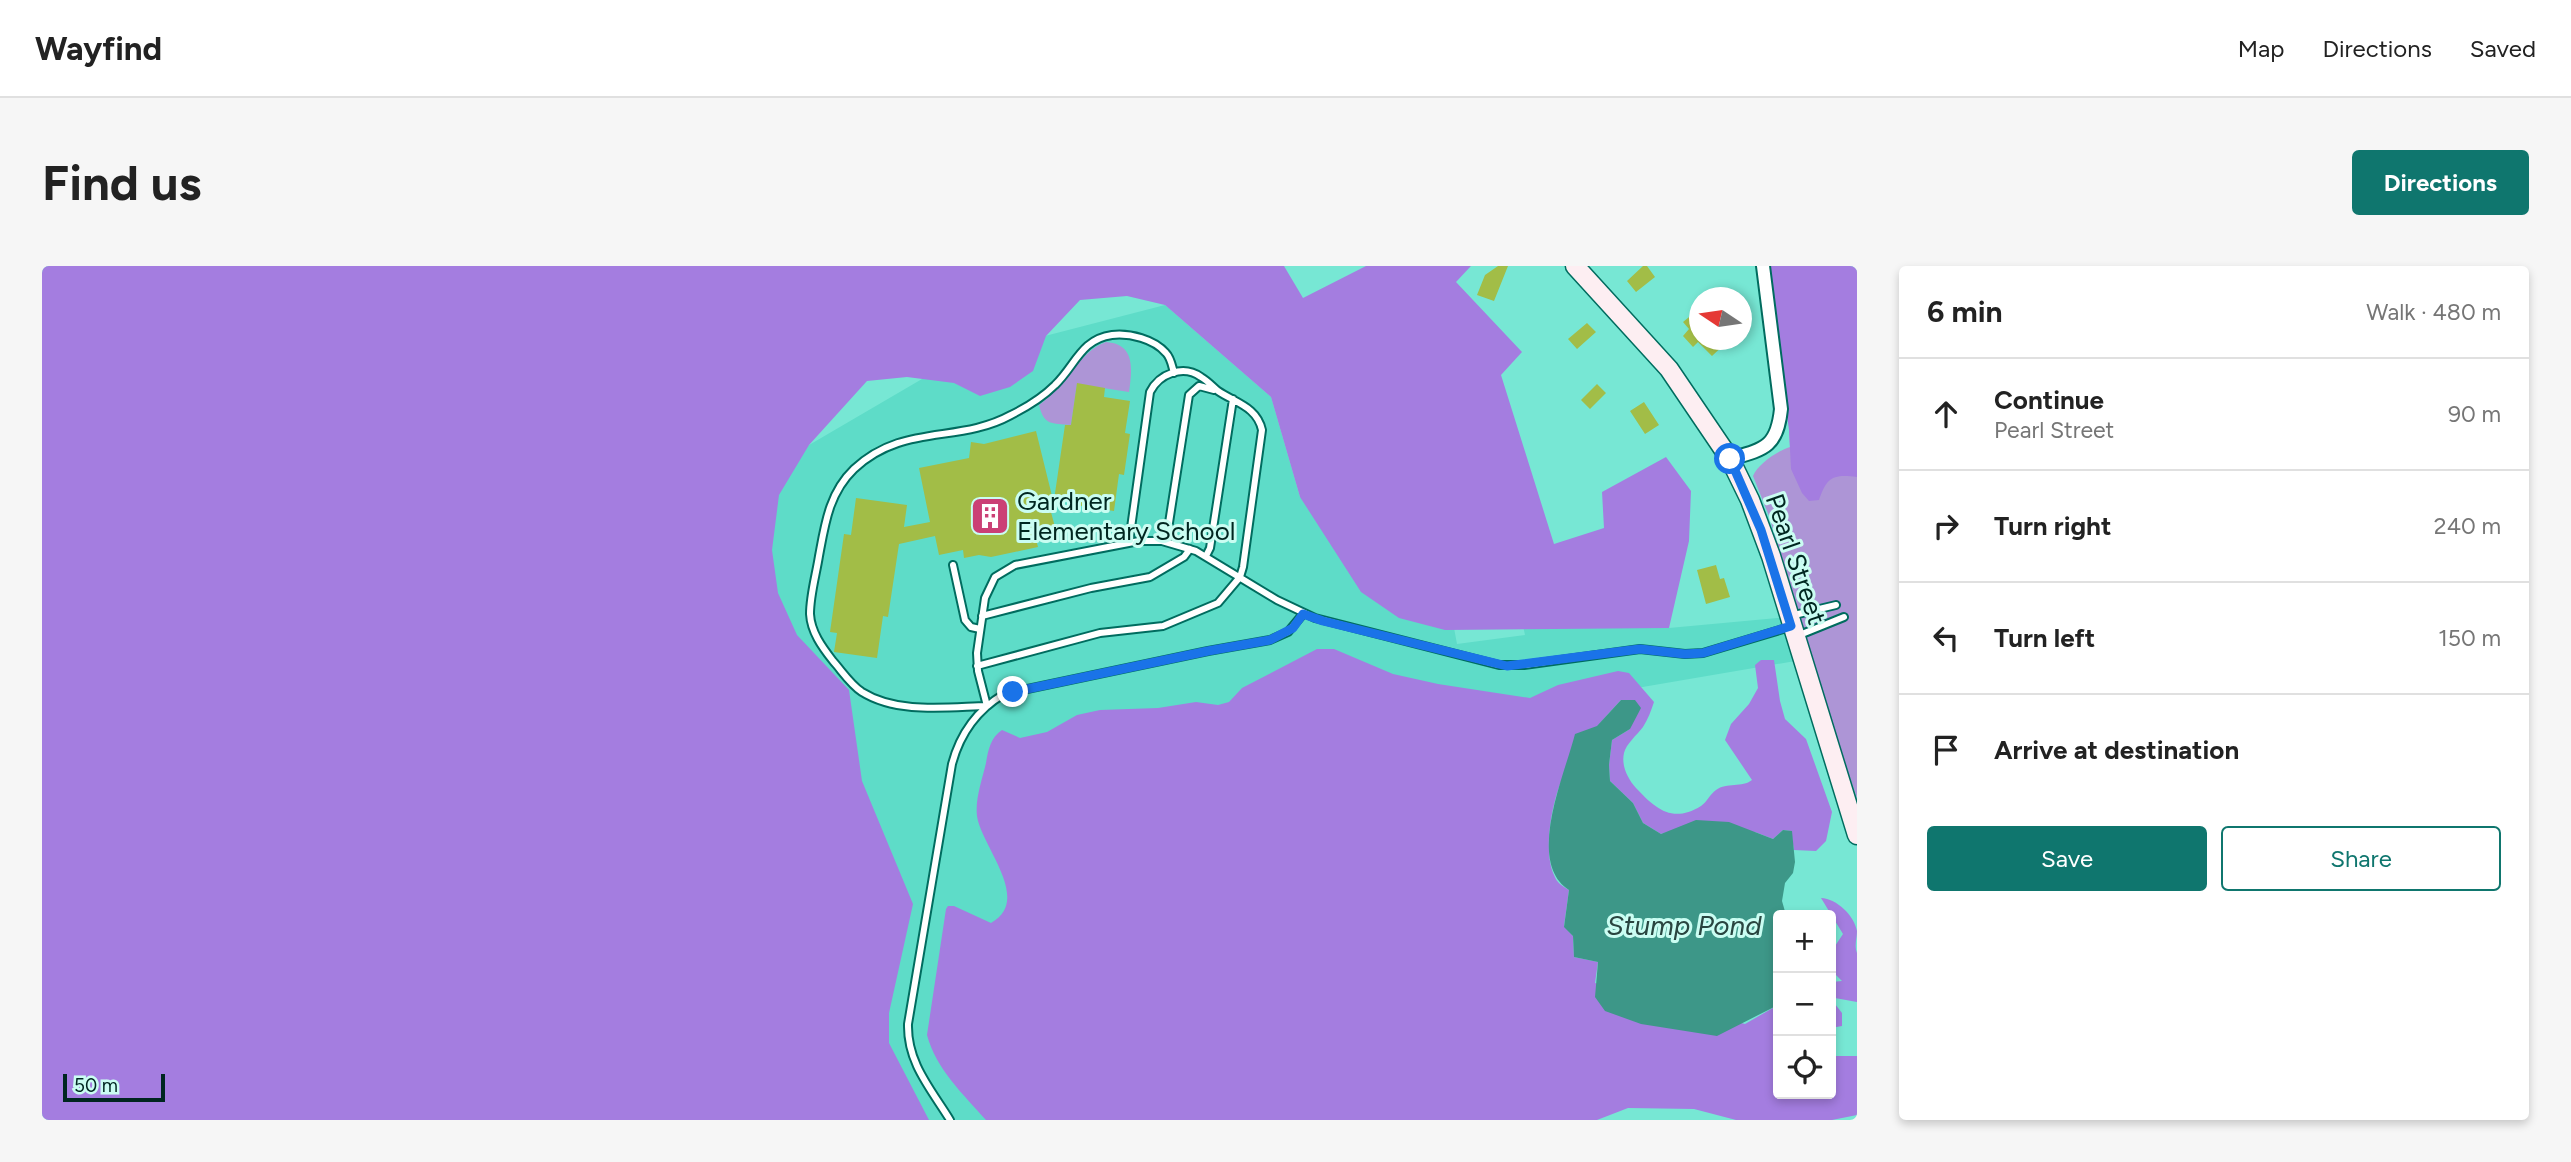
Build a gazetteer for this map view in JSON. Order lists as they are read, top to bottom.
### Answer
{
  "streets": {
    "main road": ["Pearl Street"]
  },
  "water": ["Stump Pond"],
  "places": {
    "building": ["Gardner Elementary School"]
  },
  "scale_bar": "50 m",
  "north": "left",
  "page": {
    "header": "Wayfind",
    "nav": ["Map", "Directions", "Saved"],
    "buttons": [
      "Directions",
      ["Save", "Share"]
    ],
    "title": "Find us",
    "heading": ["6 min", "Walk · 480 m"],
    "list": [
      ["Continue", "Pearl Street", "90 m"],
      ["Turn right", "240 m"],
      ["Turn left", "150 m"],
      "Arrive at destination"
    ],
    "map_buttons": ["+", "−"],
    "scale": "50 m"
  }
}
